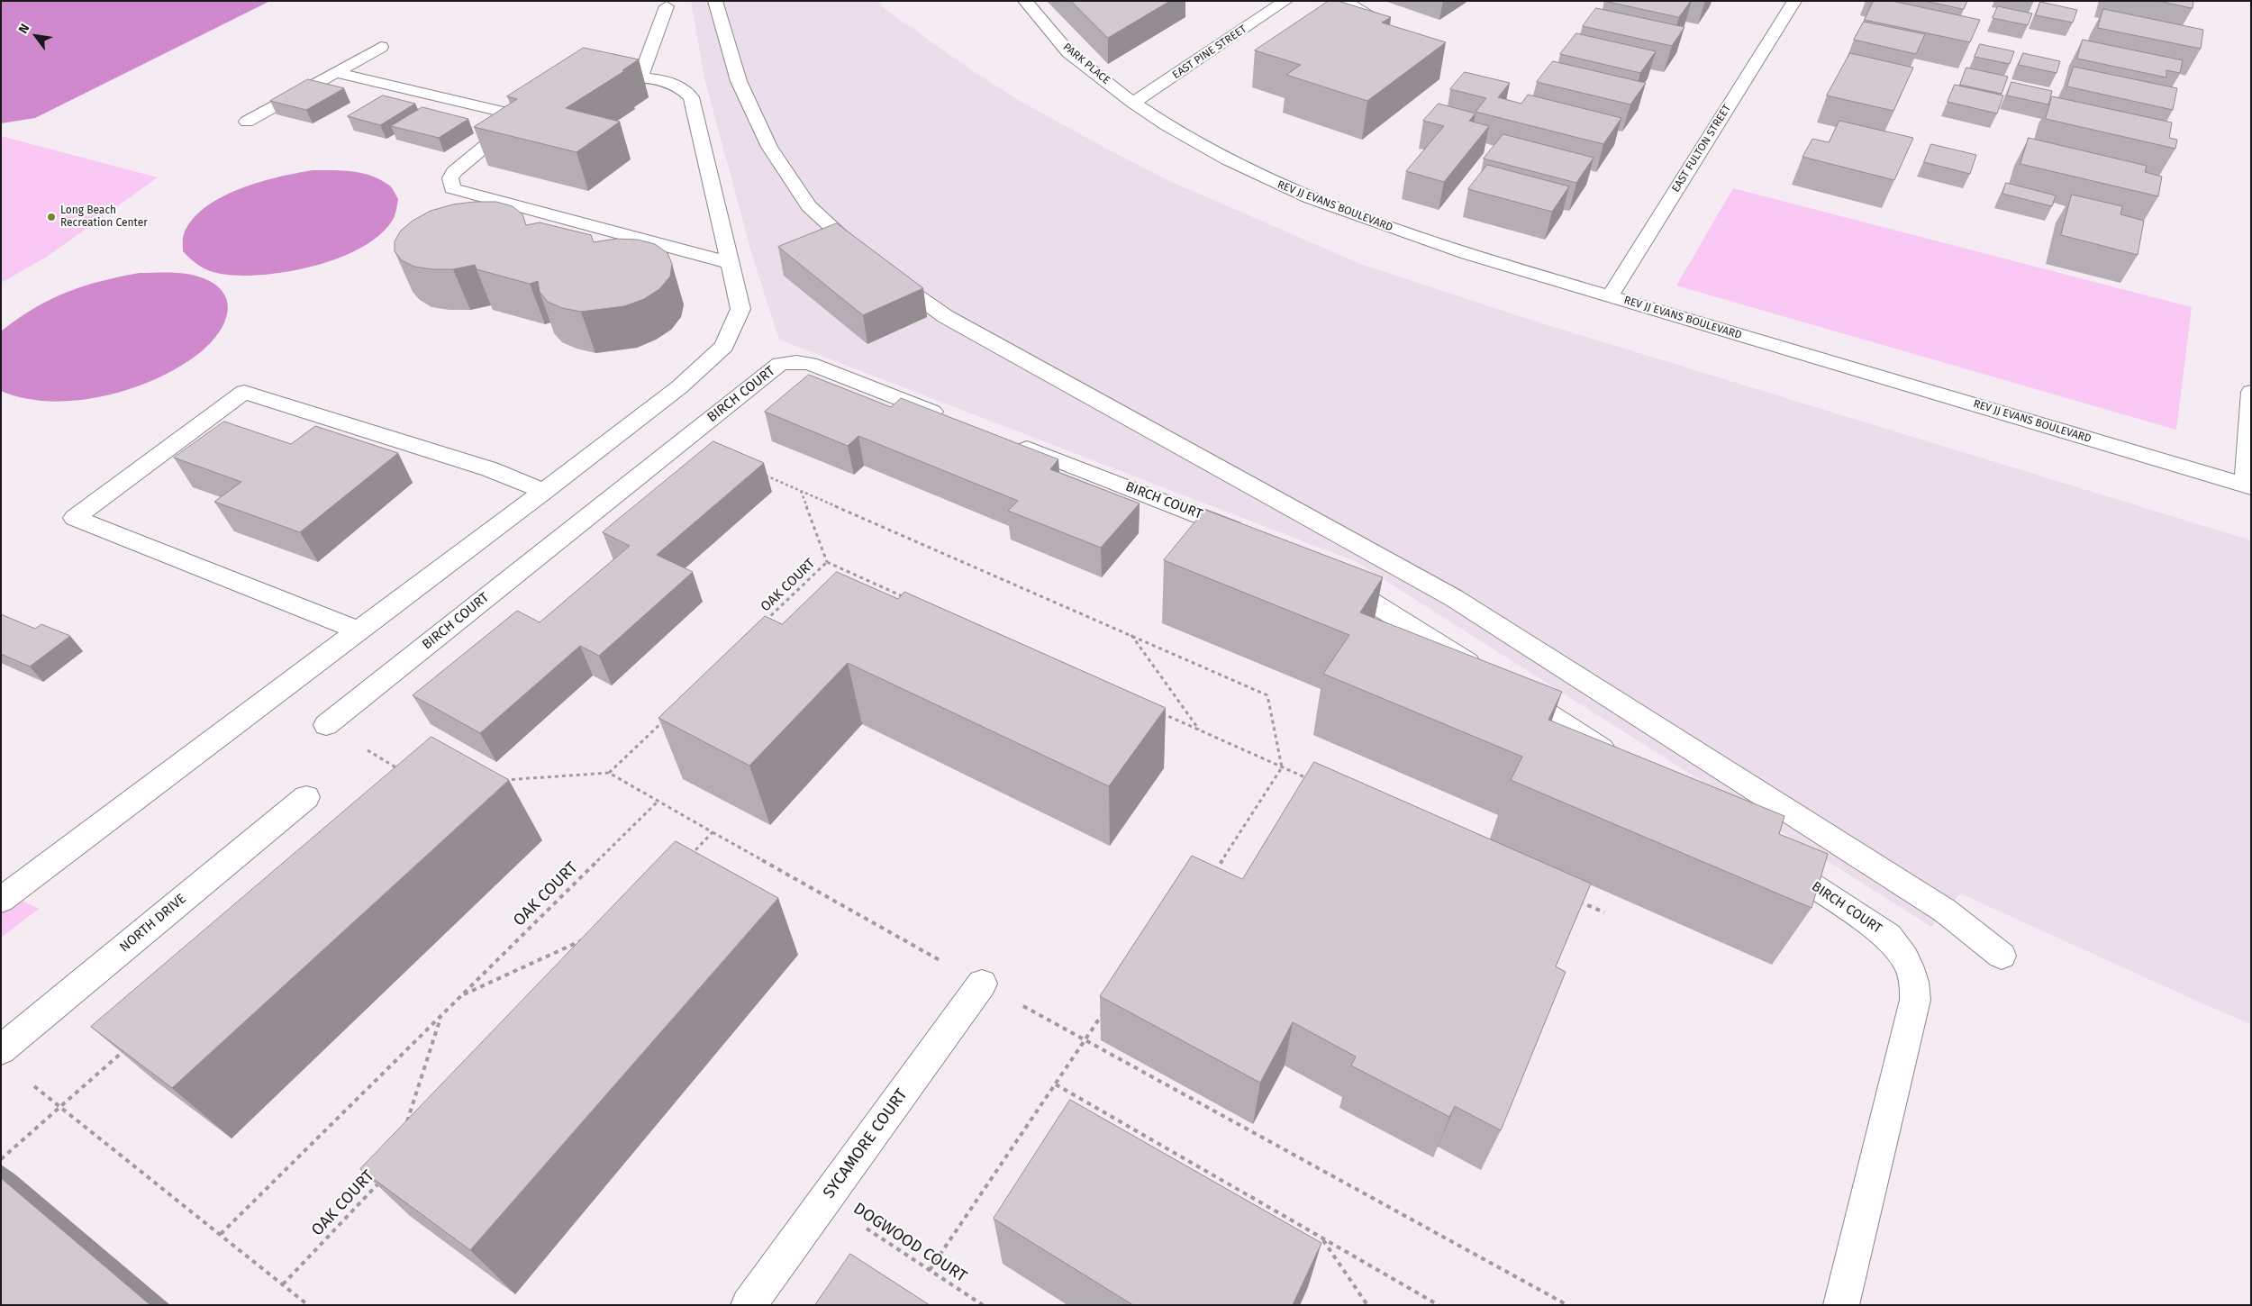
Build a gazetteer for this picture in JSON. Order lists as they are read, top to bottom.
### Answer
{
  "streets": {
    "street": [
      "EAST PINE STREET",
      "PARK PLACE",
      "EAST FULTON STREET",
      "REV JJ EVANS BOULEVARD",
      "BIRCH COURT",
      "NORTH DRIVE",
      "SYCAMORE COURT"
    ],
    "path": ["OAK COURT", "DOGWOOD COURT"]
  },
  "crossings": [
    ["EAST PINE STREET", "PARK PLACE"],
    ["EAST PINE STREET", "REV JJ EVANS BOULEVARD"],
    ["PARK PLACE", "REV JJ EVANS BOULEVARD"],
    ["EAST FULTON STREET", "REV JJ EVANS BOULEVARD"],
    ["SYCAMORE COURT", "DOGWOOD COURT"]
  ],
  "places": ["Long Beach Recreation Center"],
  "north": "top left"
}
